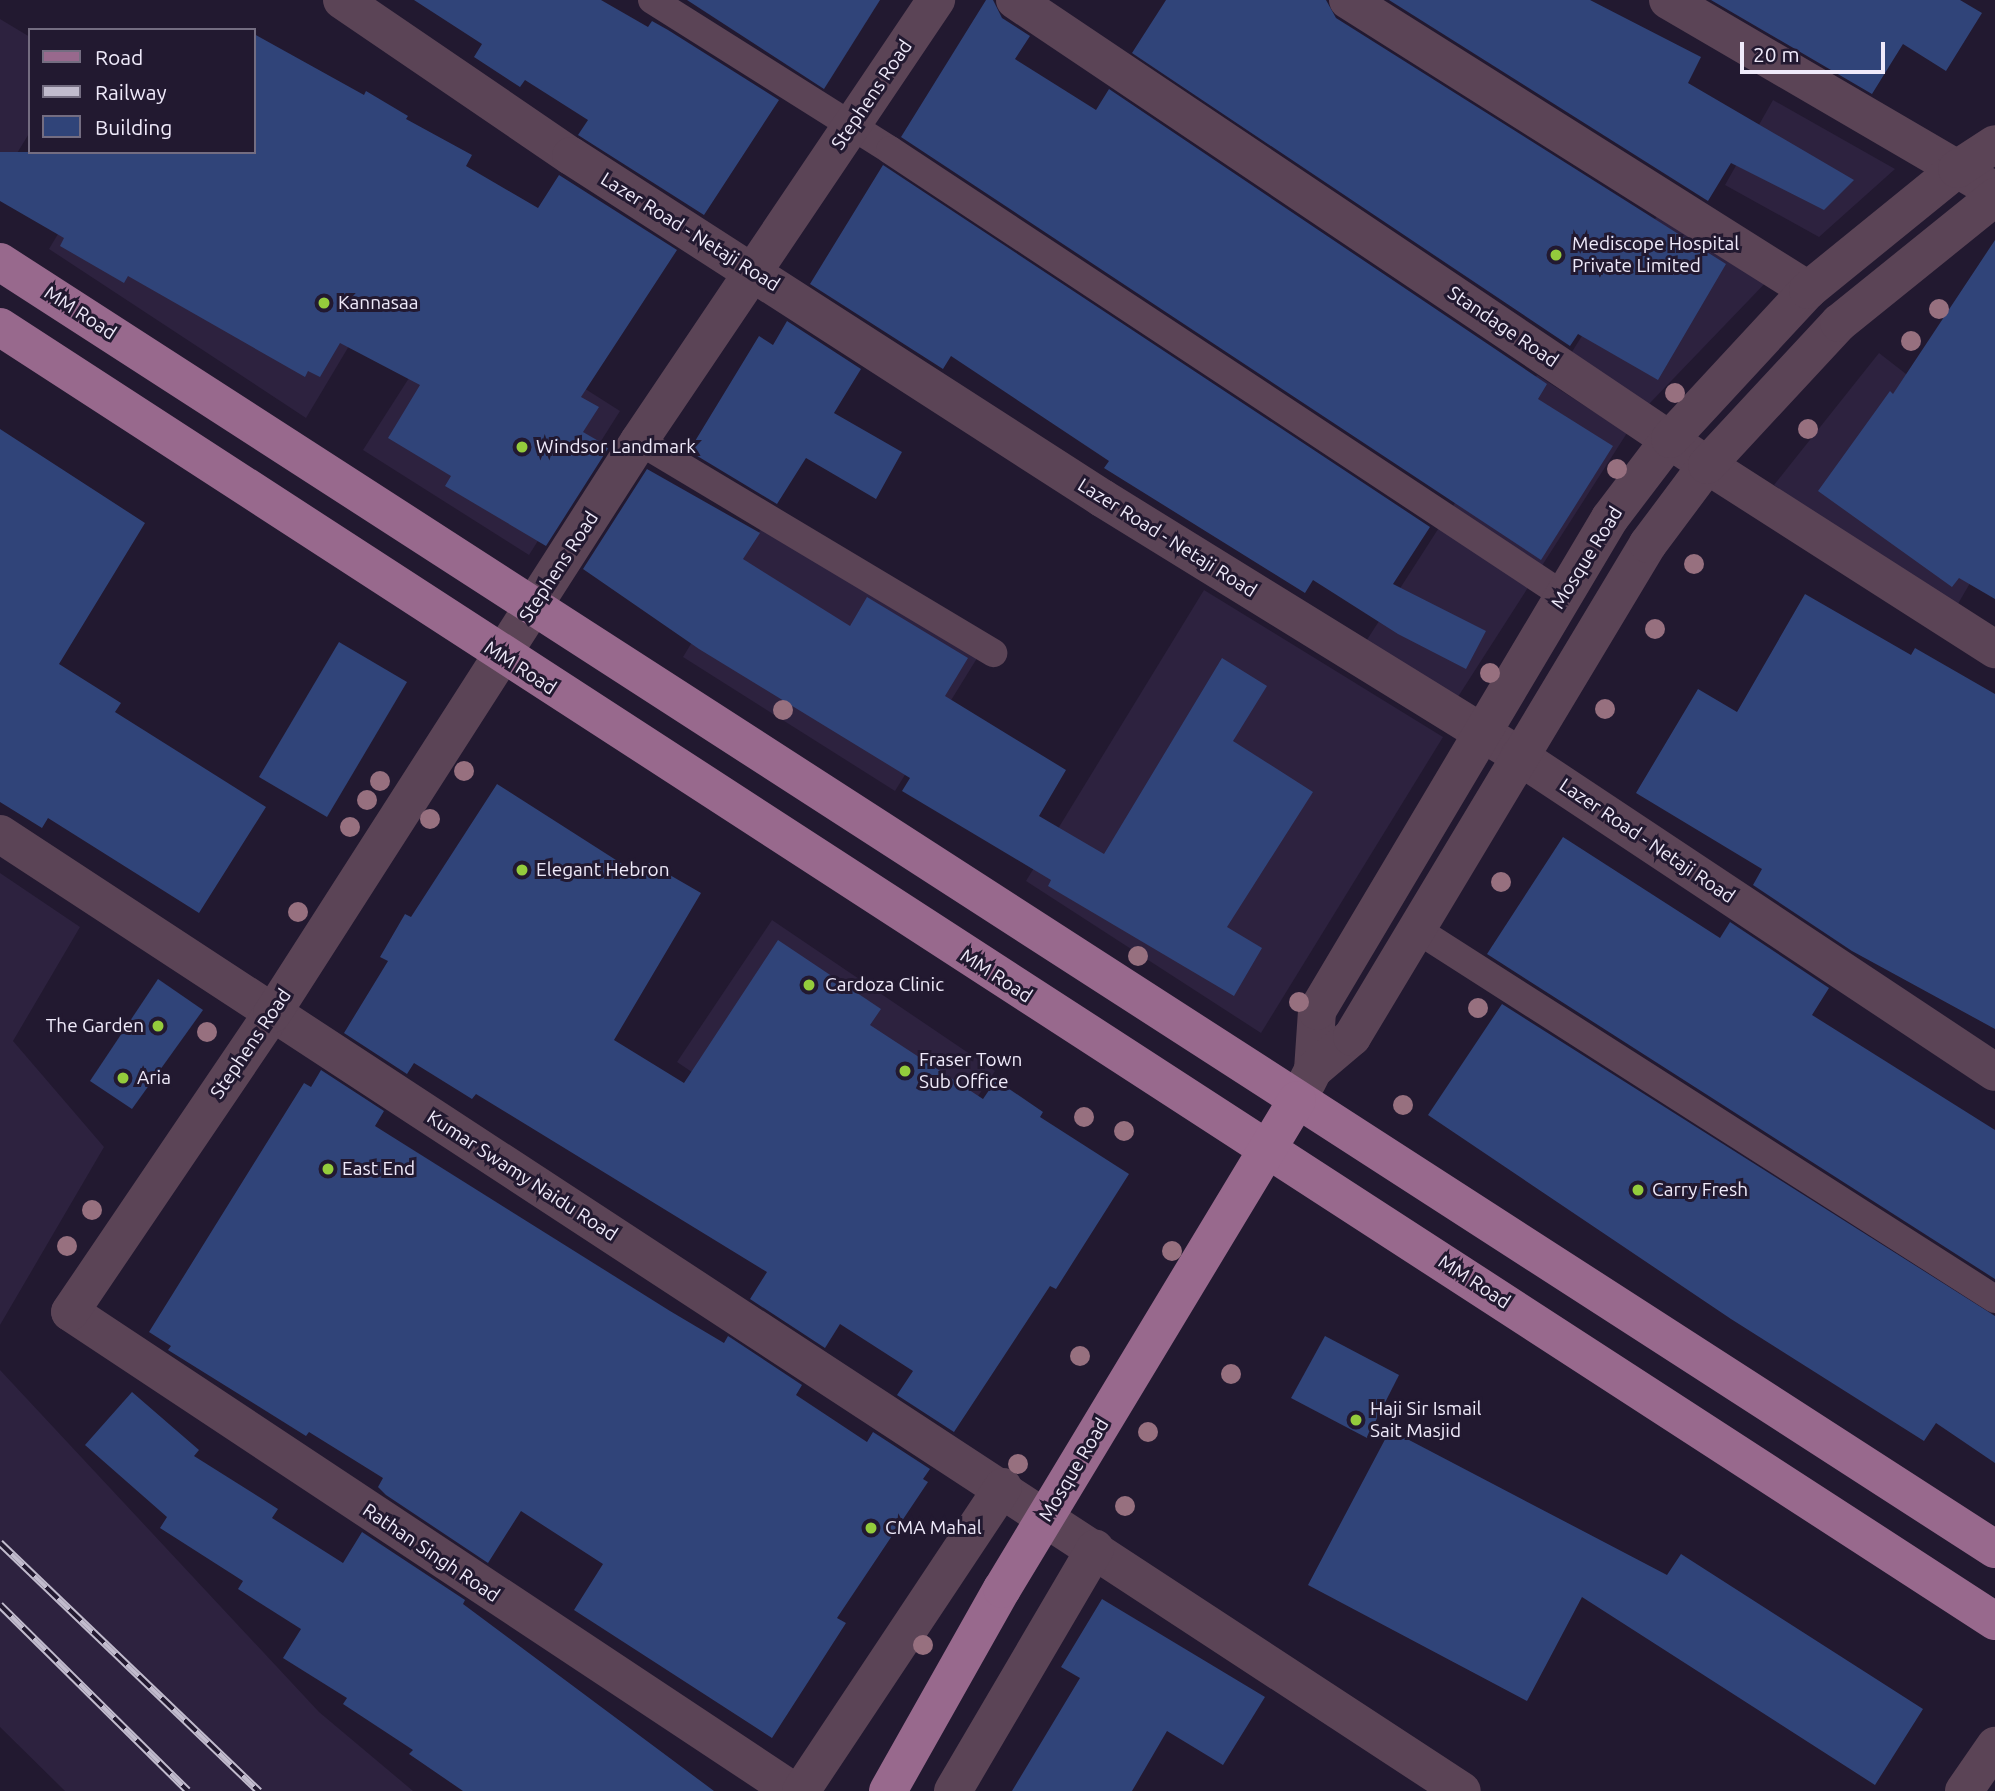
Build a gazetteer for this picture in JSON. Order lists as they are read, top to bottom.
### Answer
{
  "streets": {
    "main road": ["MM Road", "Mosque Road"],
    "street": [
      "Stephens Road",
      "Lazer Road - Netaji Road",
      "Standage Road",
      "Kumar Swamy Naidu Road",
      "Rathan Singh Road"
    ]
  },
  "crossings": [
    ["Stephens Road", "Lazer Road - Netaji Road"],
    ["Stephens Road", "MM Road"],
    ["Stephens Road", "Kumar Swamy Naidu Road"],
    ["Stephens Road", "Rathan Singh Road"],
    ["Lazer Road - Netaji Road", "Mosque Road"],
    ["MM Road", "Mosque Road"],
    ["Standage Road", "Mosque Road"],
    ["Mosque Road", "Kumar Swamy Naidu Road"]
  ],
  "places": [
    "Mediscope Hospital Private Limited",
    "Kannasaa",
    "Windsor Landmark",
    "Elegant Hebron",
    "Cardoza Clinic",
    "The Garden",
    "Fraser Town Sub Office",
    "Aria",
    "East End",
    "Carry Fresh",
    "Haji Sir Ismail Sait Masjid",
    "CMA Mahal"
  ],
  "legend": ["Road", "Railway", "Building"],
  "scale_bar": "20 m"
}
